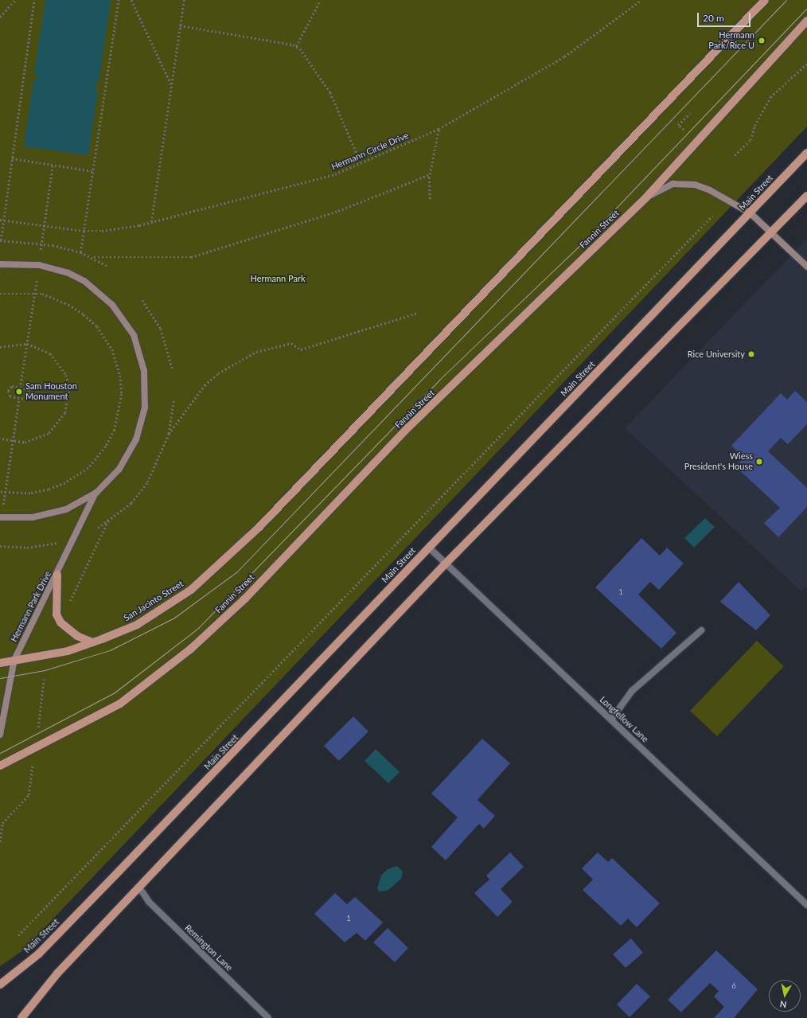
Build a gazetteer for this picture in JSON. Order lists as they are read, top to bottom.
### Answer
{
  "streets": {
    "main road": ["Main Street", "Fannin Street", "San Jacinto Street"],
    "street": ["Hermann Park Drive", "Longfellow Lane", "Remington Lane"],
    "path": ["Hermann Circle Drive"]
  },
  "crossings": [
    ["Main Street", "Longfellow Lane"],
    ["San Jacinto Street", "Hermann Park Drive"]
  ],
  "parks": ["Hermann Park"],
  "places": [
    "Hermann Park/Rice U",
    "Rice University",
    "Sam Houston Monument",
    "Wiess President's House"
  ],
  "house_numbers": ["1", "1", "6"],
  "scale_bar": "20 m",
  "north": "bottom"
}
